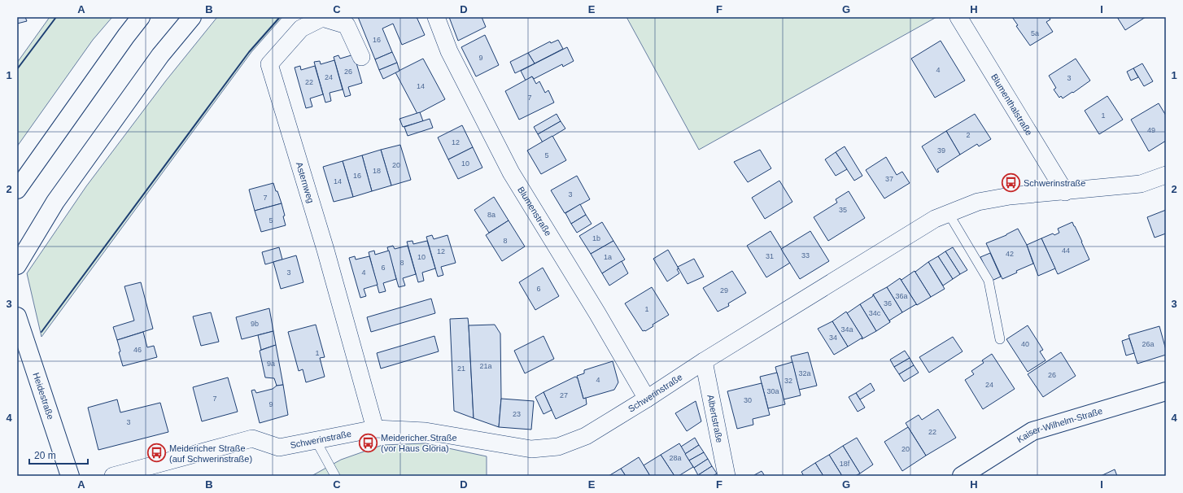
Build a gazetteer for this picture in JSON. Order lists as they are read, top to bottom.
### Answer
{
  "streets": {
    "main road": ["Heidestraße", "Kaiser-Wilhelm-Straße"],
    "street": [
      "Blumenthalstraße",
      "Asternweg",
      "Blumenstraße",
      "Schwerinstraße",
      "Albertstraße"
    ]
  },
  "crossings": [
    ["Blumenthalstraße", "Schwerinstraße"],
    ["Asternweg", "Schwerinstraße"],
    ["Blumenstraße", "Schwerinstraße"],
    ["Schwerinstraße", "Albertstraße"]
  ],
  "places": {
    "bus stop": ["Schwerinstraße", "Meidericher Straße (vor Haus Gloria)", "Meidericher Straße (auf Schwerinstraße)"]
  },
  "house_numbers": [
    "5a",
    "16",
    "9",
    "4",
    "26",
    "24",
    "3",
    "22",
    "14",
    "7",
    "1",
    "49",
    "2",
    "12",
    "39",
    "5",
    "10",
    "20",
    "18",
    "16",
    "37",
    "14",
    "3",
    "7",
    "35",
    "8a",
    "5",
    "1b",
    "8",
    "44",
    "12",
    "42",
    "33",
    "31",
    "10",
    "1a",
    "8",
    "6",
    "3",
    "4",
    "6",
    "29",
    "36a",
    "36",
    "1",
    "34c",
    "9b",
    "34a",
    "34",
    "40",
    "26a",
    "46",
    "1",
    "9a",
    "21a",
    "21",
    "32a",
    "26",
    "4",
    "32",
    "24",
    "30a",
    "27",
    "7",
    "30",
    "9",
    "23",
    "3",
    "22",
    "20",
    "28a",
    "18f"
  ],
  "scale_bar": "20 m",
  "grid": {
    "columns": [
      "A",
      "B",
      "C",
      "D",
      "E",
      "F",
      "G",
      "H",
      "I"
    ],
    "rows": [
      "1",
      "2",
      "3",
      "4"
    ]
  }
}
